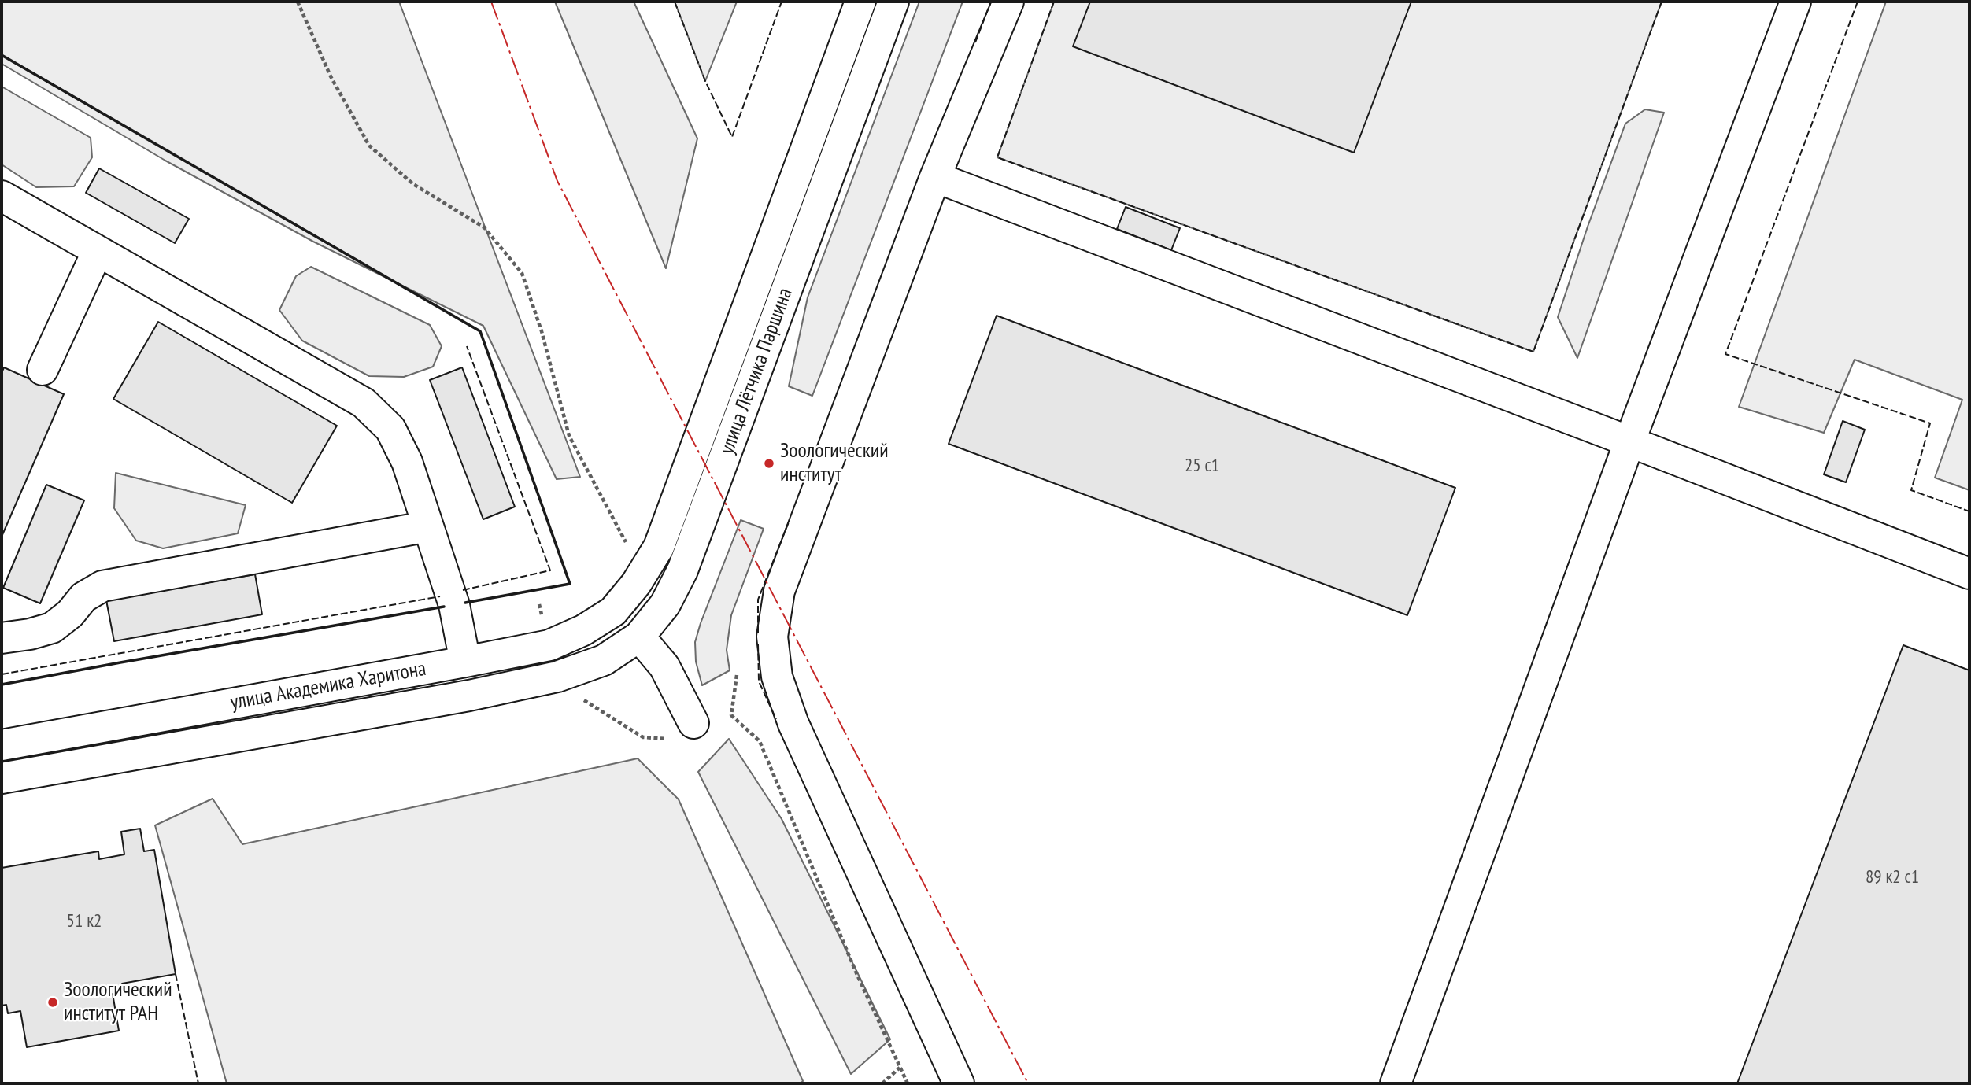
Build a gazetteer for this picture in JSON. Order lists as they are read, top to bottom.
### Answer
{
  "streets": {
    "street": ["улица Лётчика Паршина", "улица Академика Харитона"]
  },
  "crossings": [
    ["улица Лётчика Паршина", "улица Академика Харитона"]
  ],
  "places": ["Зоологический институт", "Зоологический институт РАН"],
  "house_numbers": ["25 с1", "89 к2 с1", "51 к2"]
}
